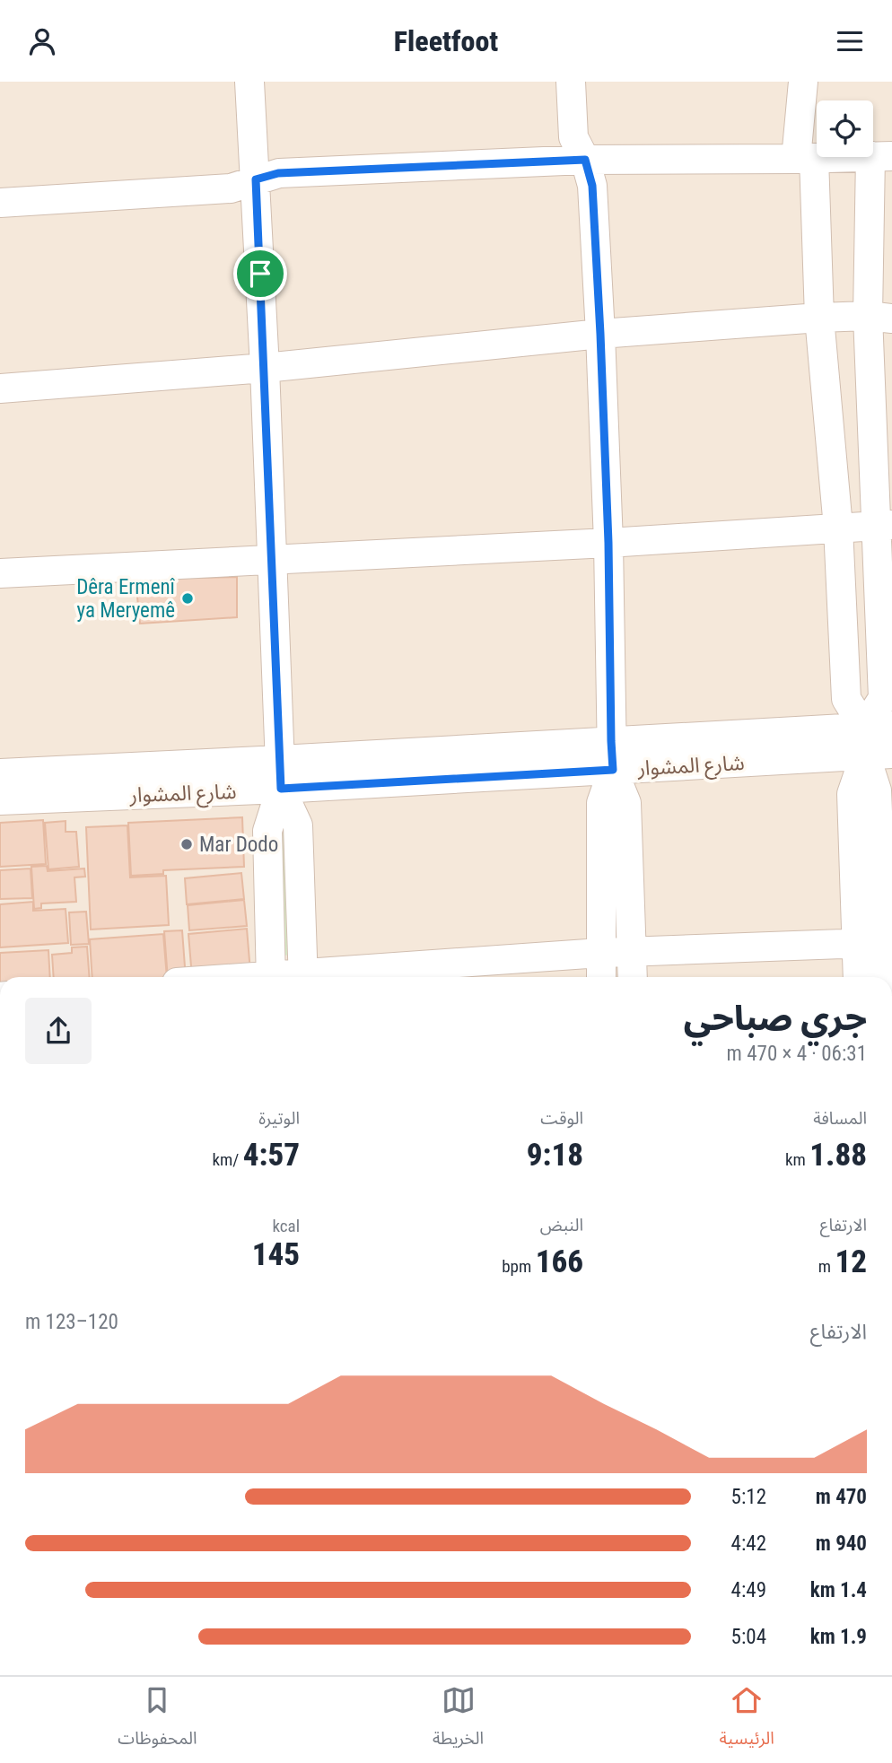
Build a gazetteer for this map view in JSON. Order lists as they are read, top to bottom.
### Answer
{
  "streets": {
    "street": ["شارع المشوار"]
  },
  "places": ["Dêra Ermenî ya Meryemê", "Mar Dodo"],
  "page": {
    "header": "Fleetfoot",
    "heading": ["جري صباحي", "06:31 · 4 × 470 m"],
    "stats": [
      ["المسافة", "1.88 km"],
      ["الوقت", "9:18"],
      ["الوتيرة", "4:57 /km"],
      ["الارتفاع", "12 m"],
      ["النبض", "166 bpm"],
      ["kcal", "145"]
    ],
    "chart": ["الارتفاع", "120–123 m"],
    "list": [
      {
        "name": "470 m",
        "note": "5:12"
      },
      {
        "name": "940 m",
        "note": "4:42"
      },
      {
        "name": "1.4 km",
        "note": "4:49"
      },
      {
        "name": "1.9 km",
        "note": "5:04"
      }
    ],
    "tabs": ["الرئيسية", "الخريطة", "المحفوظات"]
  }
}
